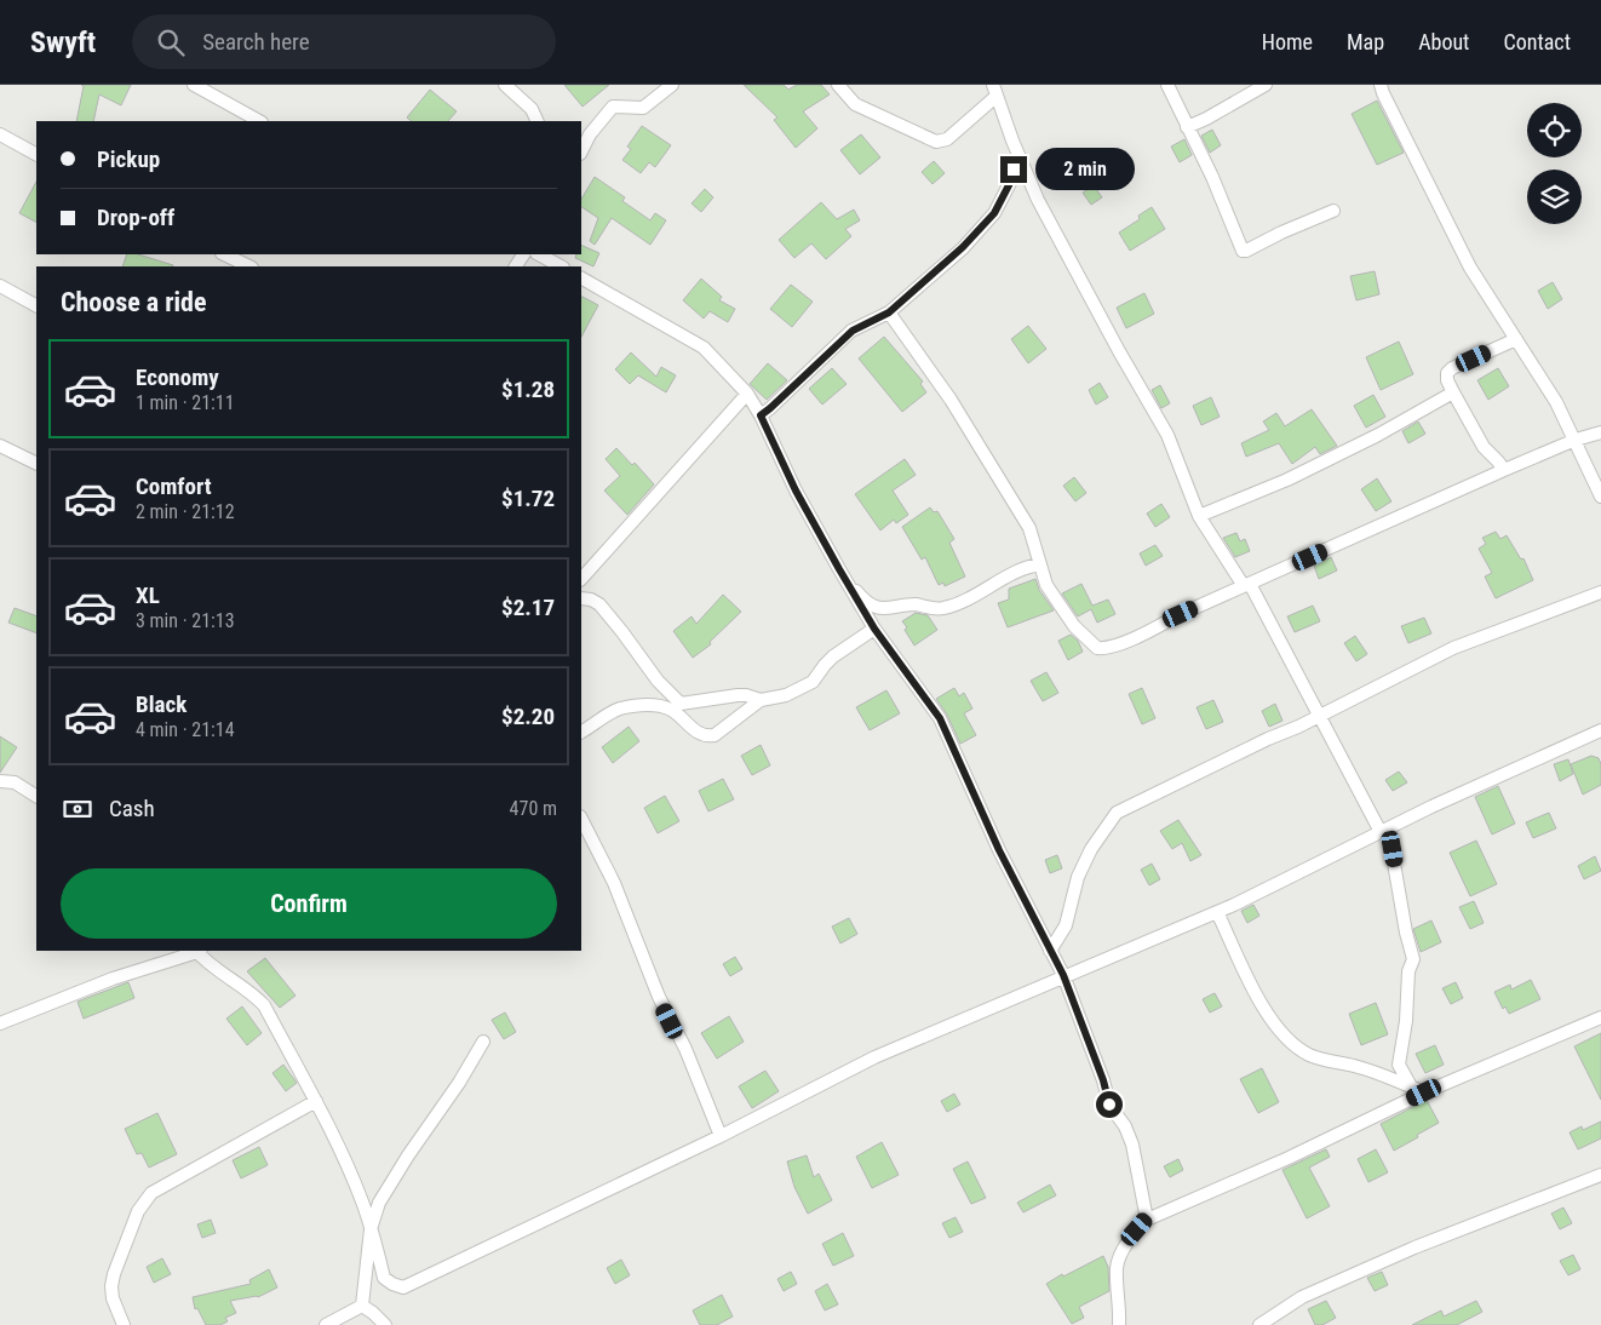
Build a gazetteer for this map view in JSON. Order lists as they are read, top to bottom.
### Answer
{
  "page": {
    "header": "Swyft",
    "search": "Search here",
    "nav": [
      "Home",
      "Map",
      "About",
      "Contact"
    ],
    "banner": ["Pickup", "Drop-off"],
    "bubble": "2 min",
    "heading": "Choose a ride",
    "list": [
      {
        "name": "Economy",
        "note": "1 min · 21:11",
        "value": "$1.28"
      },
      {
        "name": "Comfort",
        "note": "2 min · 21:12",
        "value": "$1.72"
      },
      {
        "name": "XL",
        "note": "3 min · 21:13",
        "value": "$2.17"
      },
      {
        "name": "Black",
        "note": "4 min · 21:14",
        "value": "$2.20"
      }
    ],
    "pay": ["Cash", "470 m"],
    "buttons": "Confirm"
  }
}
